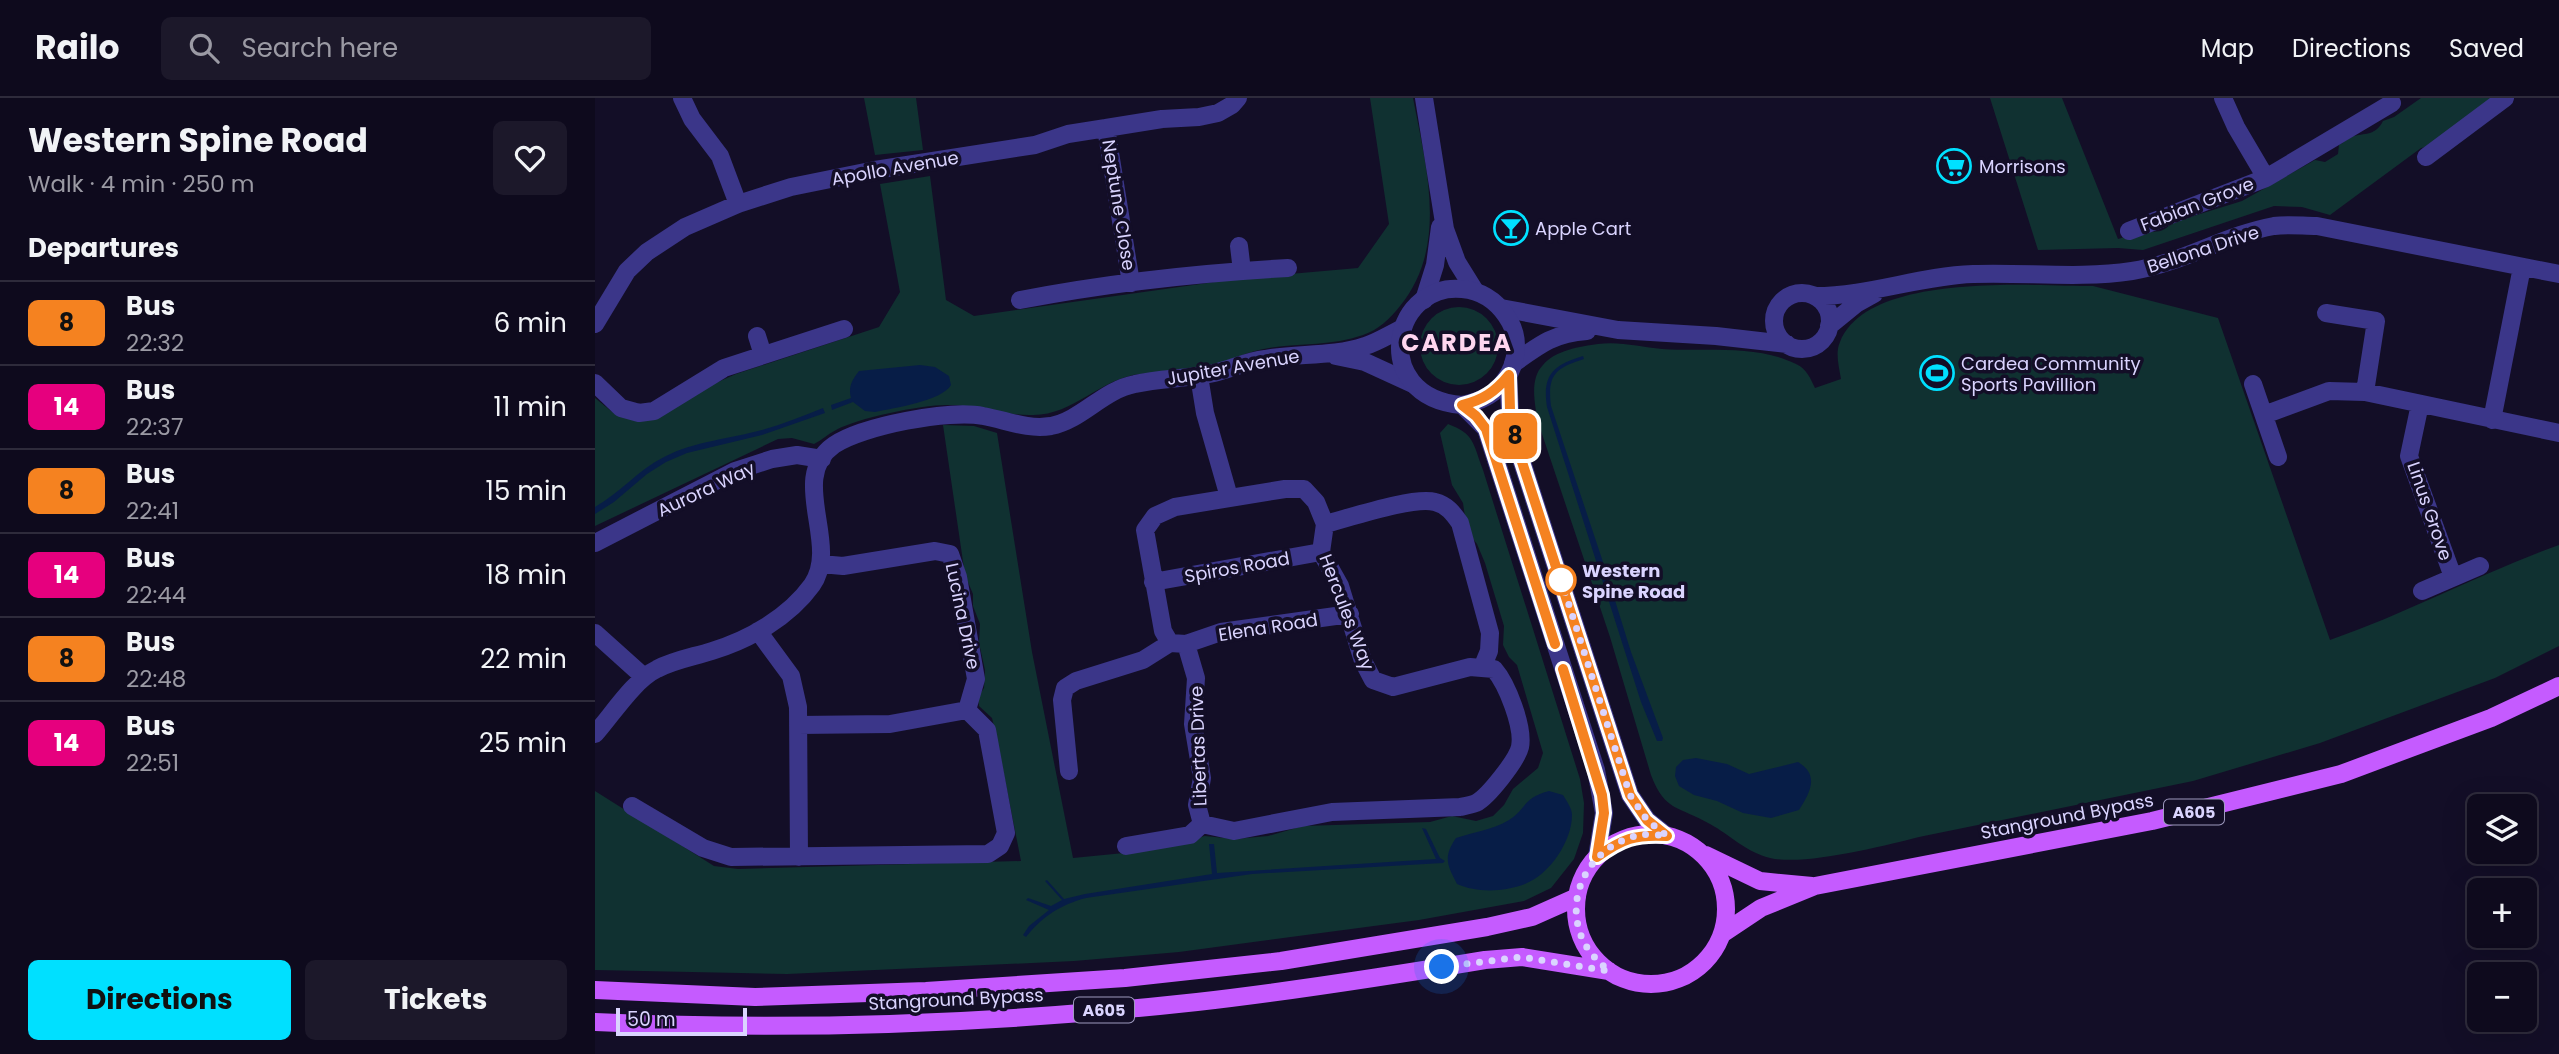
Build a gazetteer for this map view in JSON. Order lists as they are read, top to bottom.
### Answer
{
  "streets": {
    "main road": ["A605", "Stanground Bypass"],
    "street": [
      "Apollo Avenue",
      "Fabian Grove",
      "Neptune Close",
      "Bellona Drive",
      "Jupiter Avenue",
      "Aurora Way",
      "Linus Grove",
      "Spiros Road",
      "Hercules Way",
      "Lucina Drive",
      "Elena Road",
      "Libertas Drive"
    ]
  },
  "crossings": [
    ["Apollo Avenue", "Neptune Close"],
    ["Bellona Drive", "Jupiter Avenue"],
    ["Jupiter Avenue", "Aurora Way"],
    ["Spiros Road", "Hercules Way"],
    ["Spiros Road", "Libertas Drive"],
    ["Hercules Way", "Elena Road"],
    ["Elena Road", "Libertas Drive"]
  ],
  "districts": ["CARDEA"],
  "places": {
    "supermarket": ["Morrisons"],
    "bar": ["Apple Cart"],
    "sports": ["Cardea Community Sports Pavillion"],
    "other": ["Western Spine Road"]
  },
  "lines": ["bus line 8"],
  "scale_bar": "50 m",
  "page": {
    "header": "Railo",
    "search": "Search here",
    "nav": ["Map", "Directions", "Saved"],
    "heading": [
      ["Western Spine Road", "Walk · 4 min · 250 m"],
      "Departures"
    ],
    "on_map": "8",
    "list": [
      {
        "mark": "8",
        "name": "Bus",
        "note": "22:32",
        "value": "6 min"
      },
      {
        "mark": "14",
        "name": "Bus",
        "note": "22:37",
        "value": "11 min"
      },
      {
        "mark": "8",
        "name": "Bus",
        "note": "22:41",
        "value": "15 min"
      },
      {
        "mark": "14",
        "name": "Bus",
        "note": "22:44",
        "value": "18 min"
      },
      {
        "mark": "8",
        "name": "Bus",
        "note": "22:48",
        "value": "22 min"
      },
      {
        "mark": "14",
        "name": "Bus",
        "note": "22:51",
        "value": "25 min"
      }
    ],
    "map_buttons": ["+", "−"],
    "buttons": ["Directions", "Tickets"],
    "scale": "50 m"
  }
}
